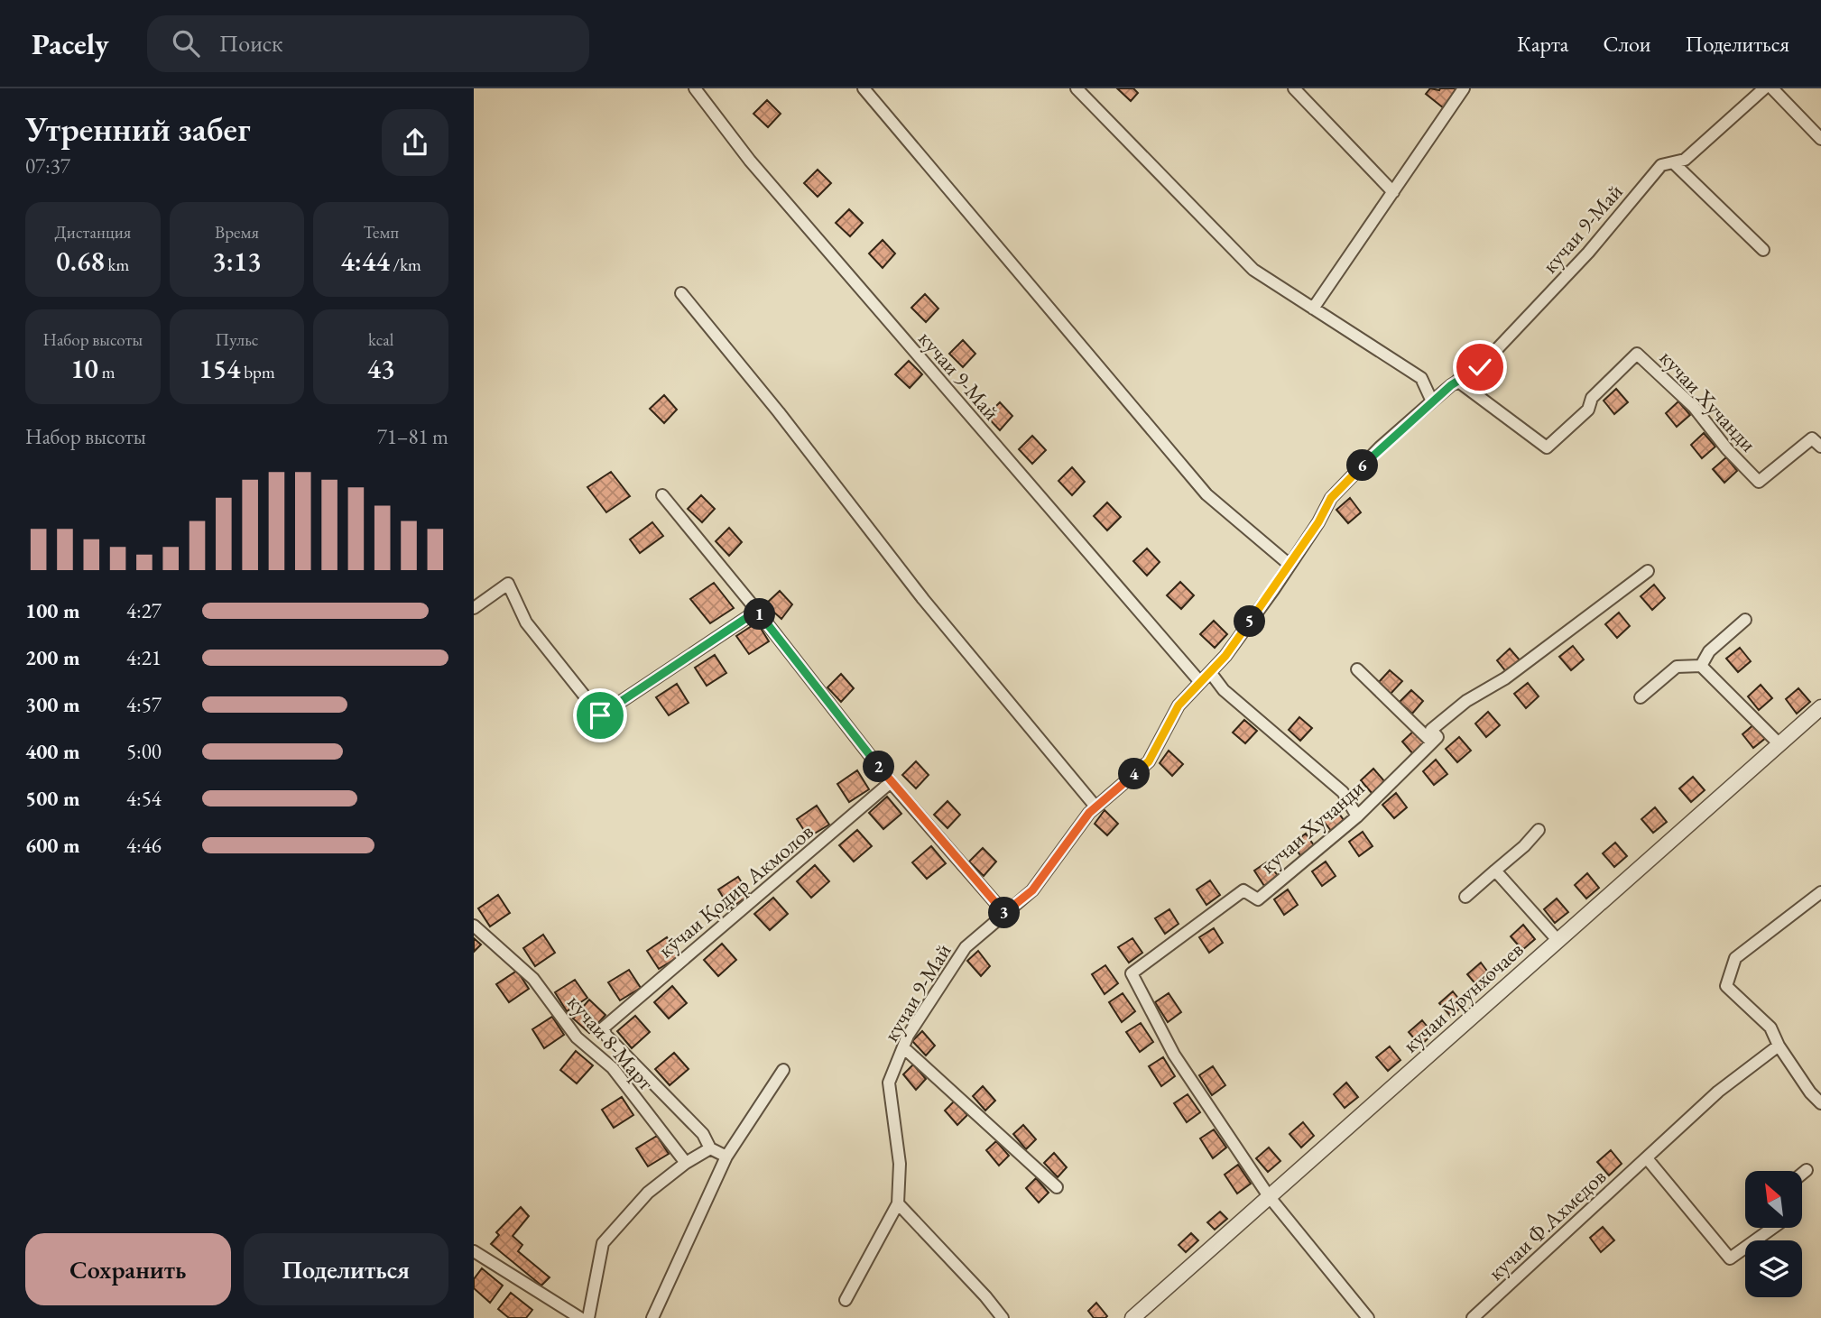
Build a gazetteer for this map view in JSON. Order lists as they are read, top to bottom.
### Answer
{
  "streets": {
    "street": [
      "кучаи 9-Май",
      "кучаи Хучанди",
      "кӯчаи Қодир Акмолов",
      "кучаи Урунхочаев",
      "кучаи 8-Март",
      "кучаи Ф.Ахмедов"
    ]
  },
  "crossings": [
    ["кучаи 9-Май", "кучаи Хучанди"],
    ["кучаи Хучанди", "кучаи Урунхочаев"]
  ],
  "north": "top left",
  "page": {
    "header": "Pacely",
    "search": "Поиск",
    "nav": ["Карта", "Слои", "Поделиться"],
    "heading": ["Утренний забег", "07:37"],
    "stats": [
      ["Дистанция", "0.68 km"],
      ["Время", "3:13"],
      ["Темп", "4:44 /km"],
      ["Набор высоты", "10 m"],
      ["Пульс", "154 bpm"],
      ["kcal", "43"]
    ],
    "chart": ["Набор высоты", "71–81 m"],
    "pins": [
      "6",
      "1",
      "5",
      "2",
      "4",
      "3"
    ],
    "list": [
      {
        "name": "100 m",
        "note": "4:27"
      },
      {
        "name": "200 m",
        "note": "4:21"
      },
      {
        "name": "300 m",
        "note": "4:57"
      },
      {
        "name": "400 m",
        "note": "5:00"
      },
      {
        "name": "500 m",
        "note": "4:54"
      },
      {
        "name": "600 m",
        "note": "4:46"
      }
    ],
    "buttons": ["Сохранить", "Поделиться"]
  }
}
